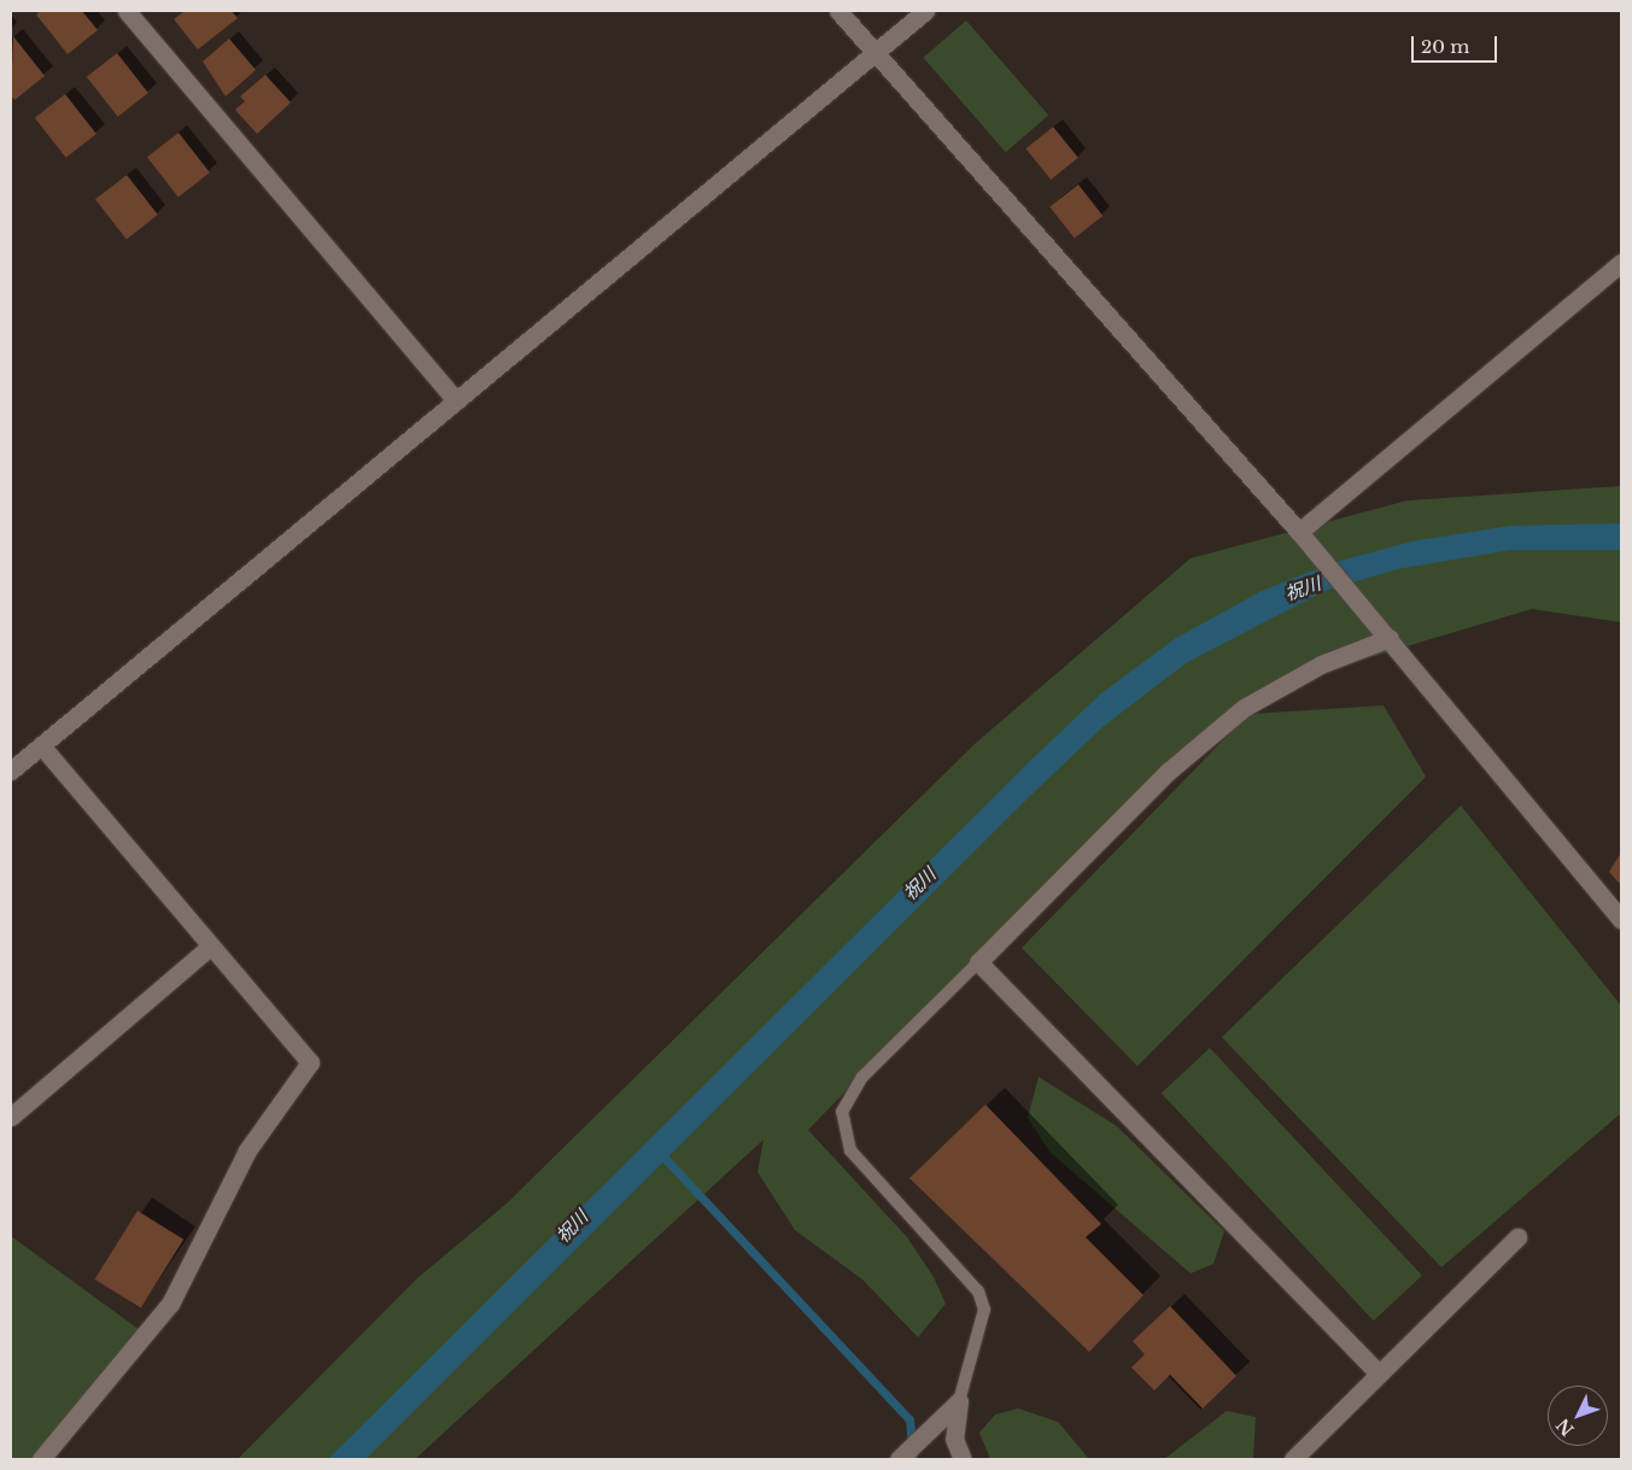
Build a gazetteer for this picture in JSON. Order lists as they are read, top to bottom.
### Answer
{
  "water": ["祝川"],
  "scale_bar": "20 m",
  "north": "bottom left"
}
